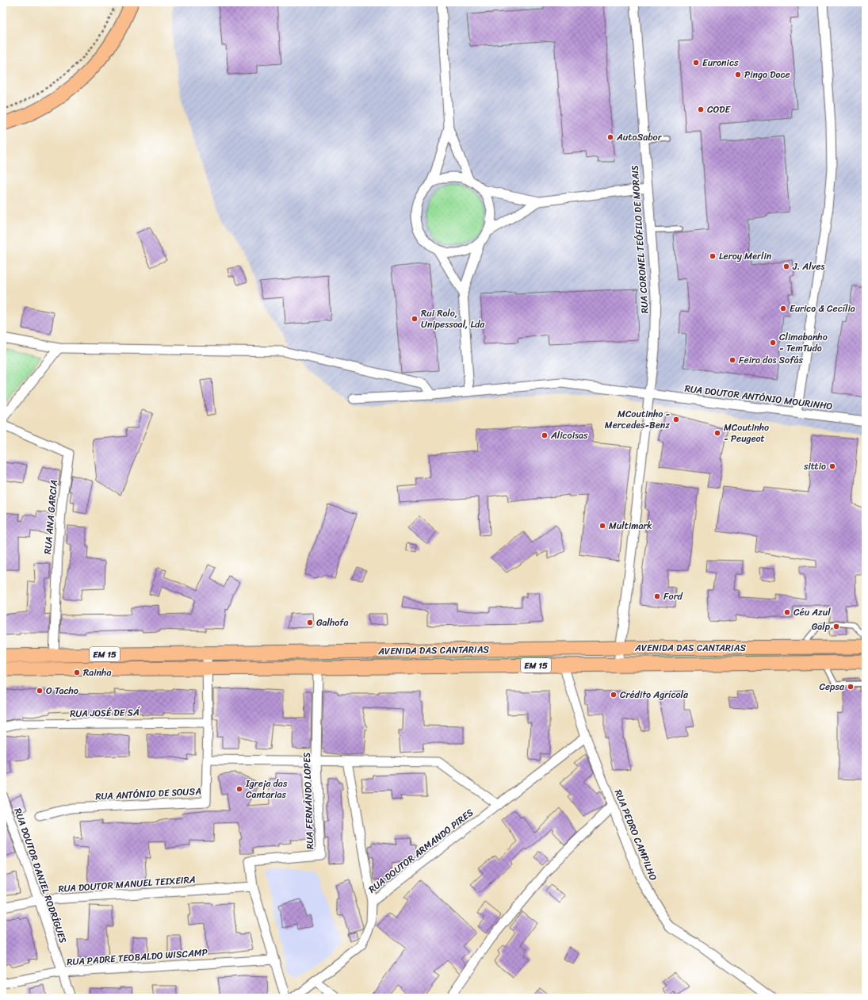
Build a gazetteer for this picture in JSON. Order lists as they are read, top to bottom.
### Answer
{
  "streets": {
    "main road": ["AVENIDA DAS CANTARIAS", "EM 15"],
    "street": [
      "RUA CORONEL TEÓFILO DE MORAIS",
      "RUA DOUTOR ANTÓNIO MOURINHO",
      "RUA ANA GARCIA",
      "RUA JOSÉ DE SÁ",
      "RUA ANTÓNIO DE SOUSA",
      "RUA FERNÃNDO LOPES",
      "RUA PEDRO CAMPILHO",
      "RUA DOUTOR ARMANDO PIRES",
      "RUA DOUTOR DANIEL RODRÍGUES",
      "RUA DOUTOR MANUEL TEIXEIRA",
      "RUA PADRE TEOBALDO WISCAMP"
    ]
  },
  "crossings": [
    ["RUA CORONEL TEÓFILO DE MORAIS", "RUA DOUTOR ANTÓNIO MOURINHO"],
    ["RUA CORONEL TEÓFILO DE MORAIS", "AVENIDA DAS CANTARIAS"],
    ["RUA ANA GARCIA", "AVENIDA DAS CANTARIAS"],
    ["AVENIDA DAS CANTARIAS", "RUA ANTÓNIO DE SOUSA"],
    ["AVENIDA DAS CANTARIAS", "RUA FERNÃNDO LOPES"],
    ["AVENIDA DAS CANTARIAS", "RUA PEDRO CAMPILHO"],
    ["RUA JOSÉ DE SÁ", "RUA ANTÓNIO DE SOUSA"],
    ["RUA FERNÃNDO LOPES", "RUA DOUTOR MANUEL TEIXEIRA"],
    ["RUA FERNÃNDO LOPES", "RUA PADRE TEOBALDO WISCAMP"],
    ["RUA PEDRO CAMPILHO", "RUA DOUTOR ARMANDO PIRES"],
    ["RUA DOUTOR DANIEL RODRÍGUES", "RUA DOUTOR MANUEL TEIXEIRA"],
    ["RUA DOUTOR DANIEL RODRÍGUES", "RUA PADRE TEOBALDO WISCAMP"]
  ],
  "places": [
    "Euronics",
    "Pingo Doce",
    "CODE",
    "AutoSabor",
    "Leroy Merlin",
    "J. Alves",
    "Eurico & Cecília",
    "Rui Rolo, Unipessoal, Lda",
    "Climabanho - TemTudo",
    "Feira dos Sofás",
    "MCoutinho - Mercedes-Benz",
    "MCoutinho - Peugeot",
    "Alicoisas",
    "sittio",
    "Multimark",
    "Ford",
    "Céu Azul",
    "Galhofa",
    "Galp",
    "Rainha",
    "Cepsa",
    "O Tacho",
    "Crédito Agrícola",
    "Igreja das Cantarias"
  ]
}
